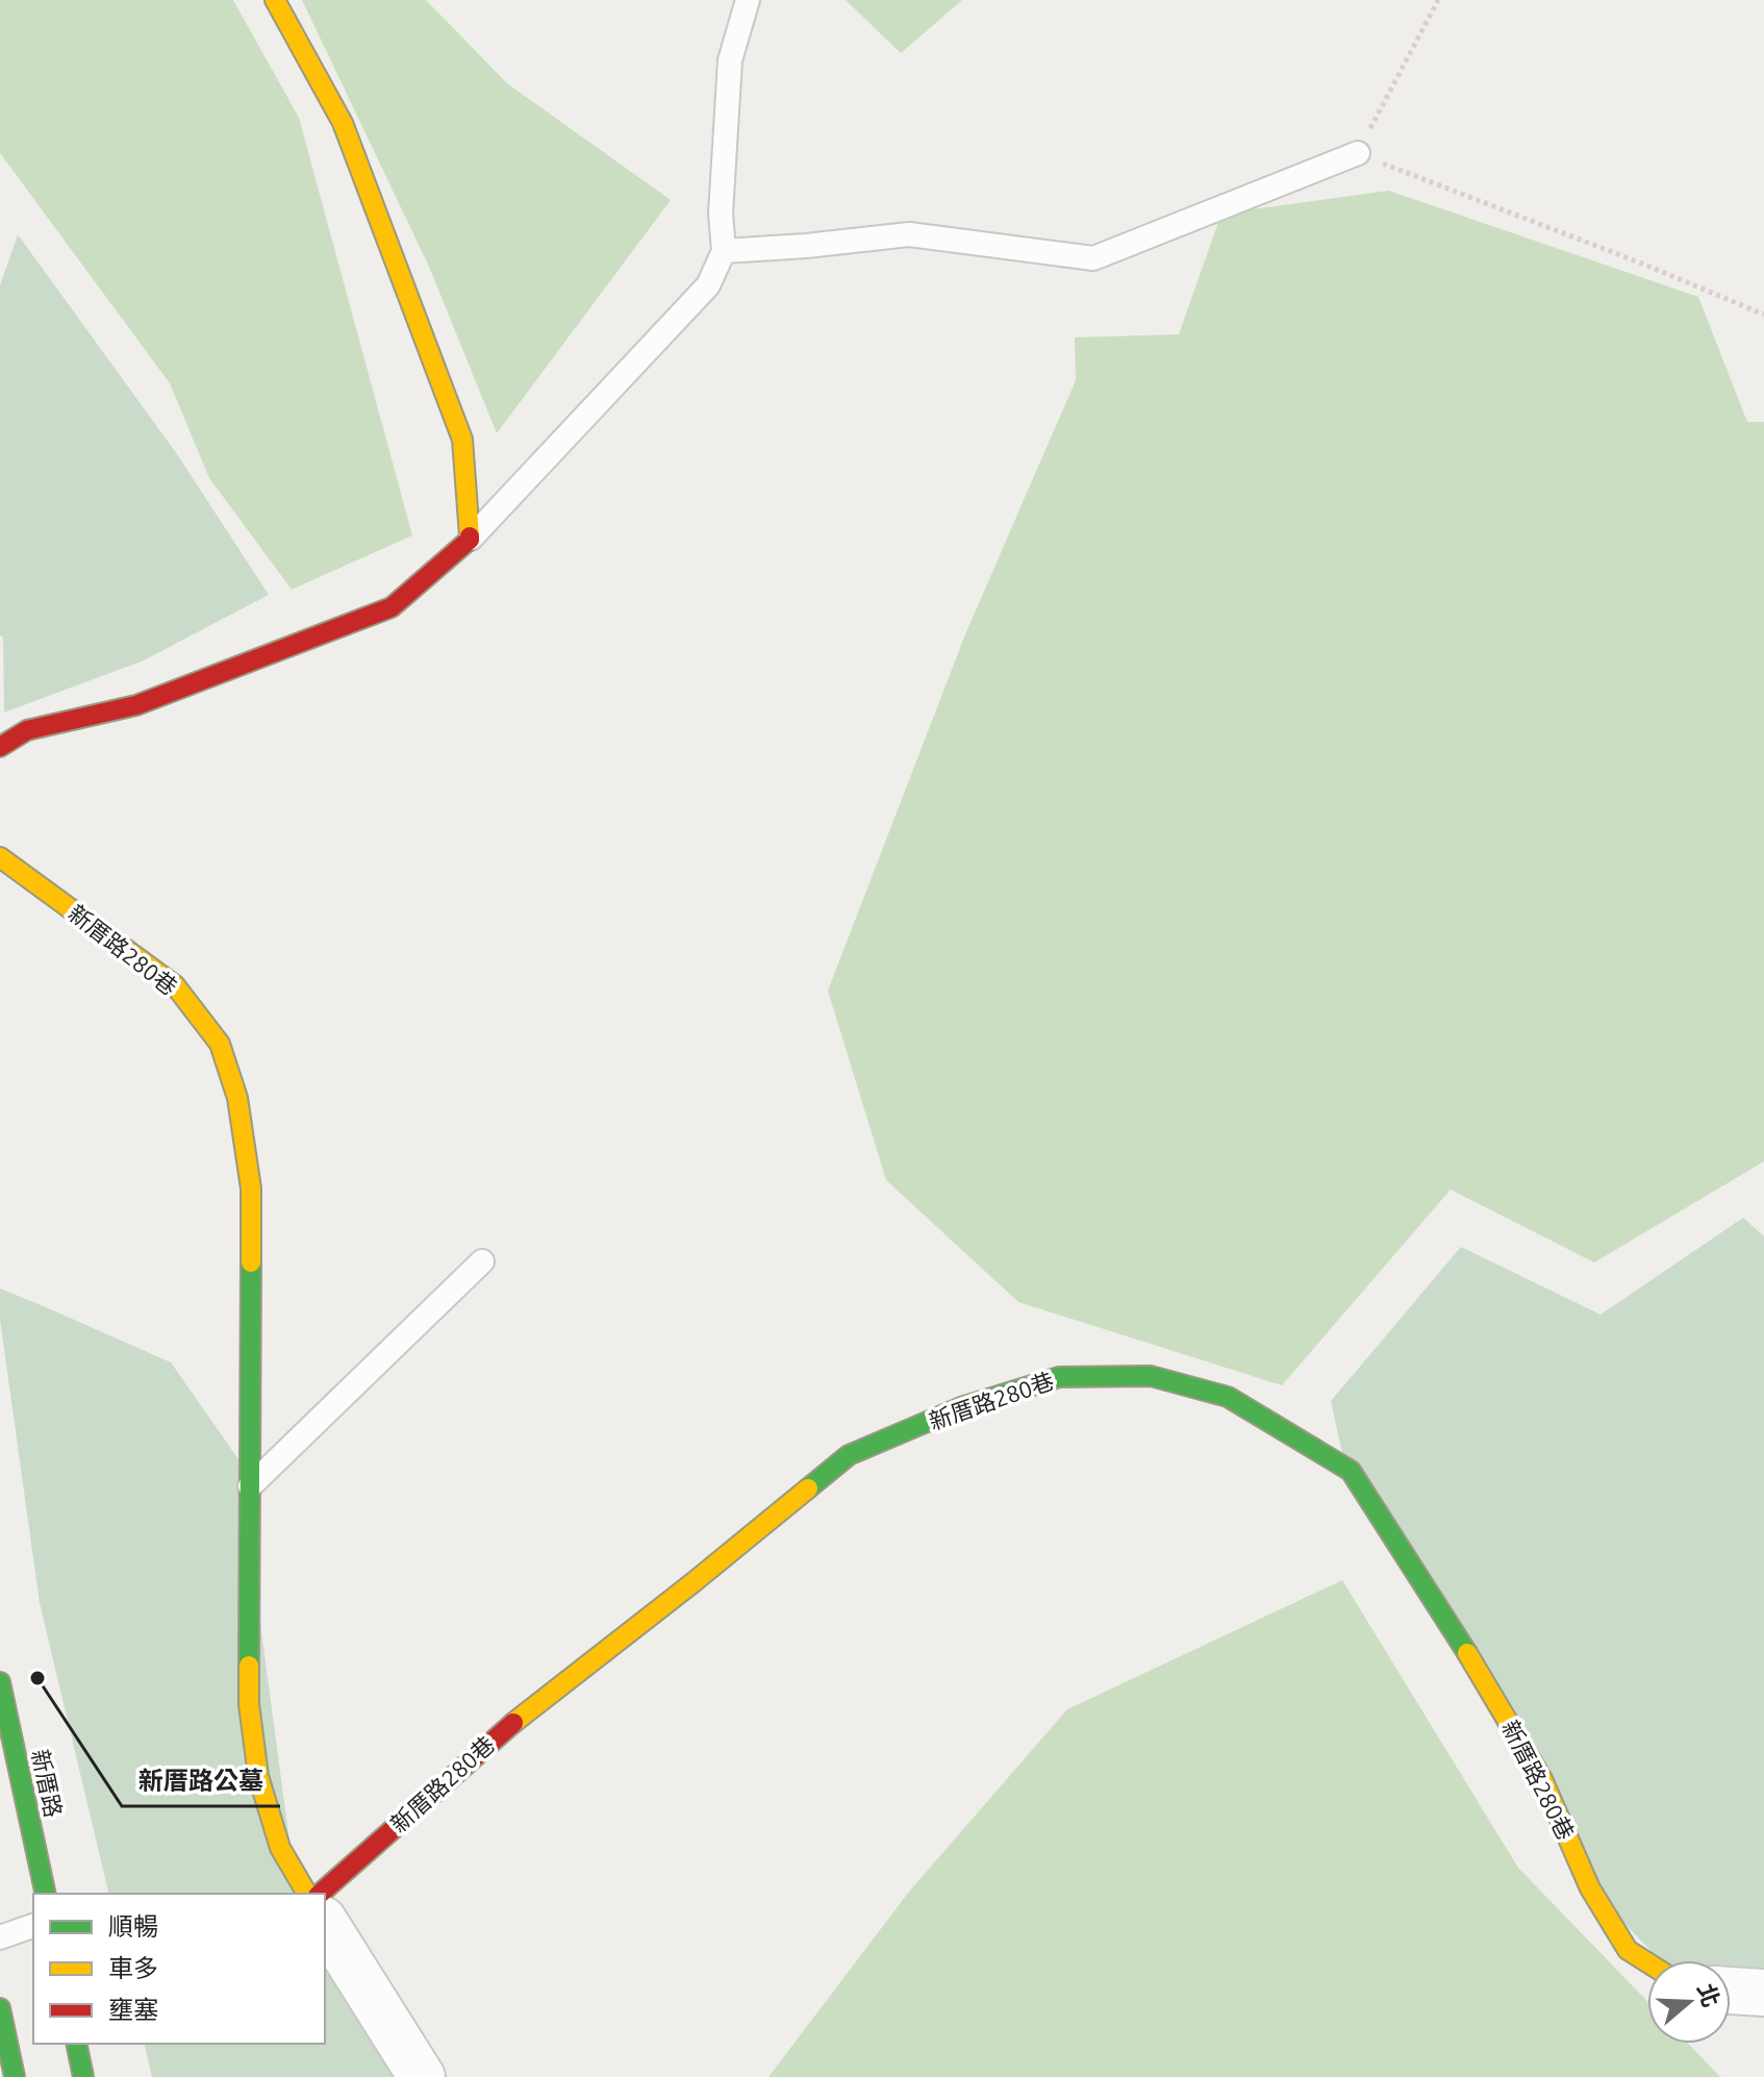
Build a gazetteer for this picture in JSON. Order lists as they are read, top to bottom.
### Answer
{
  "streets": {
    "street": ["新厝路280巷", "新厝路"]
  },
  "places": ["新厝路公墓"],
  "legend": ["順暢", "車多", "壅塞"],
  "north": "right"
}
